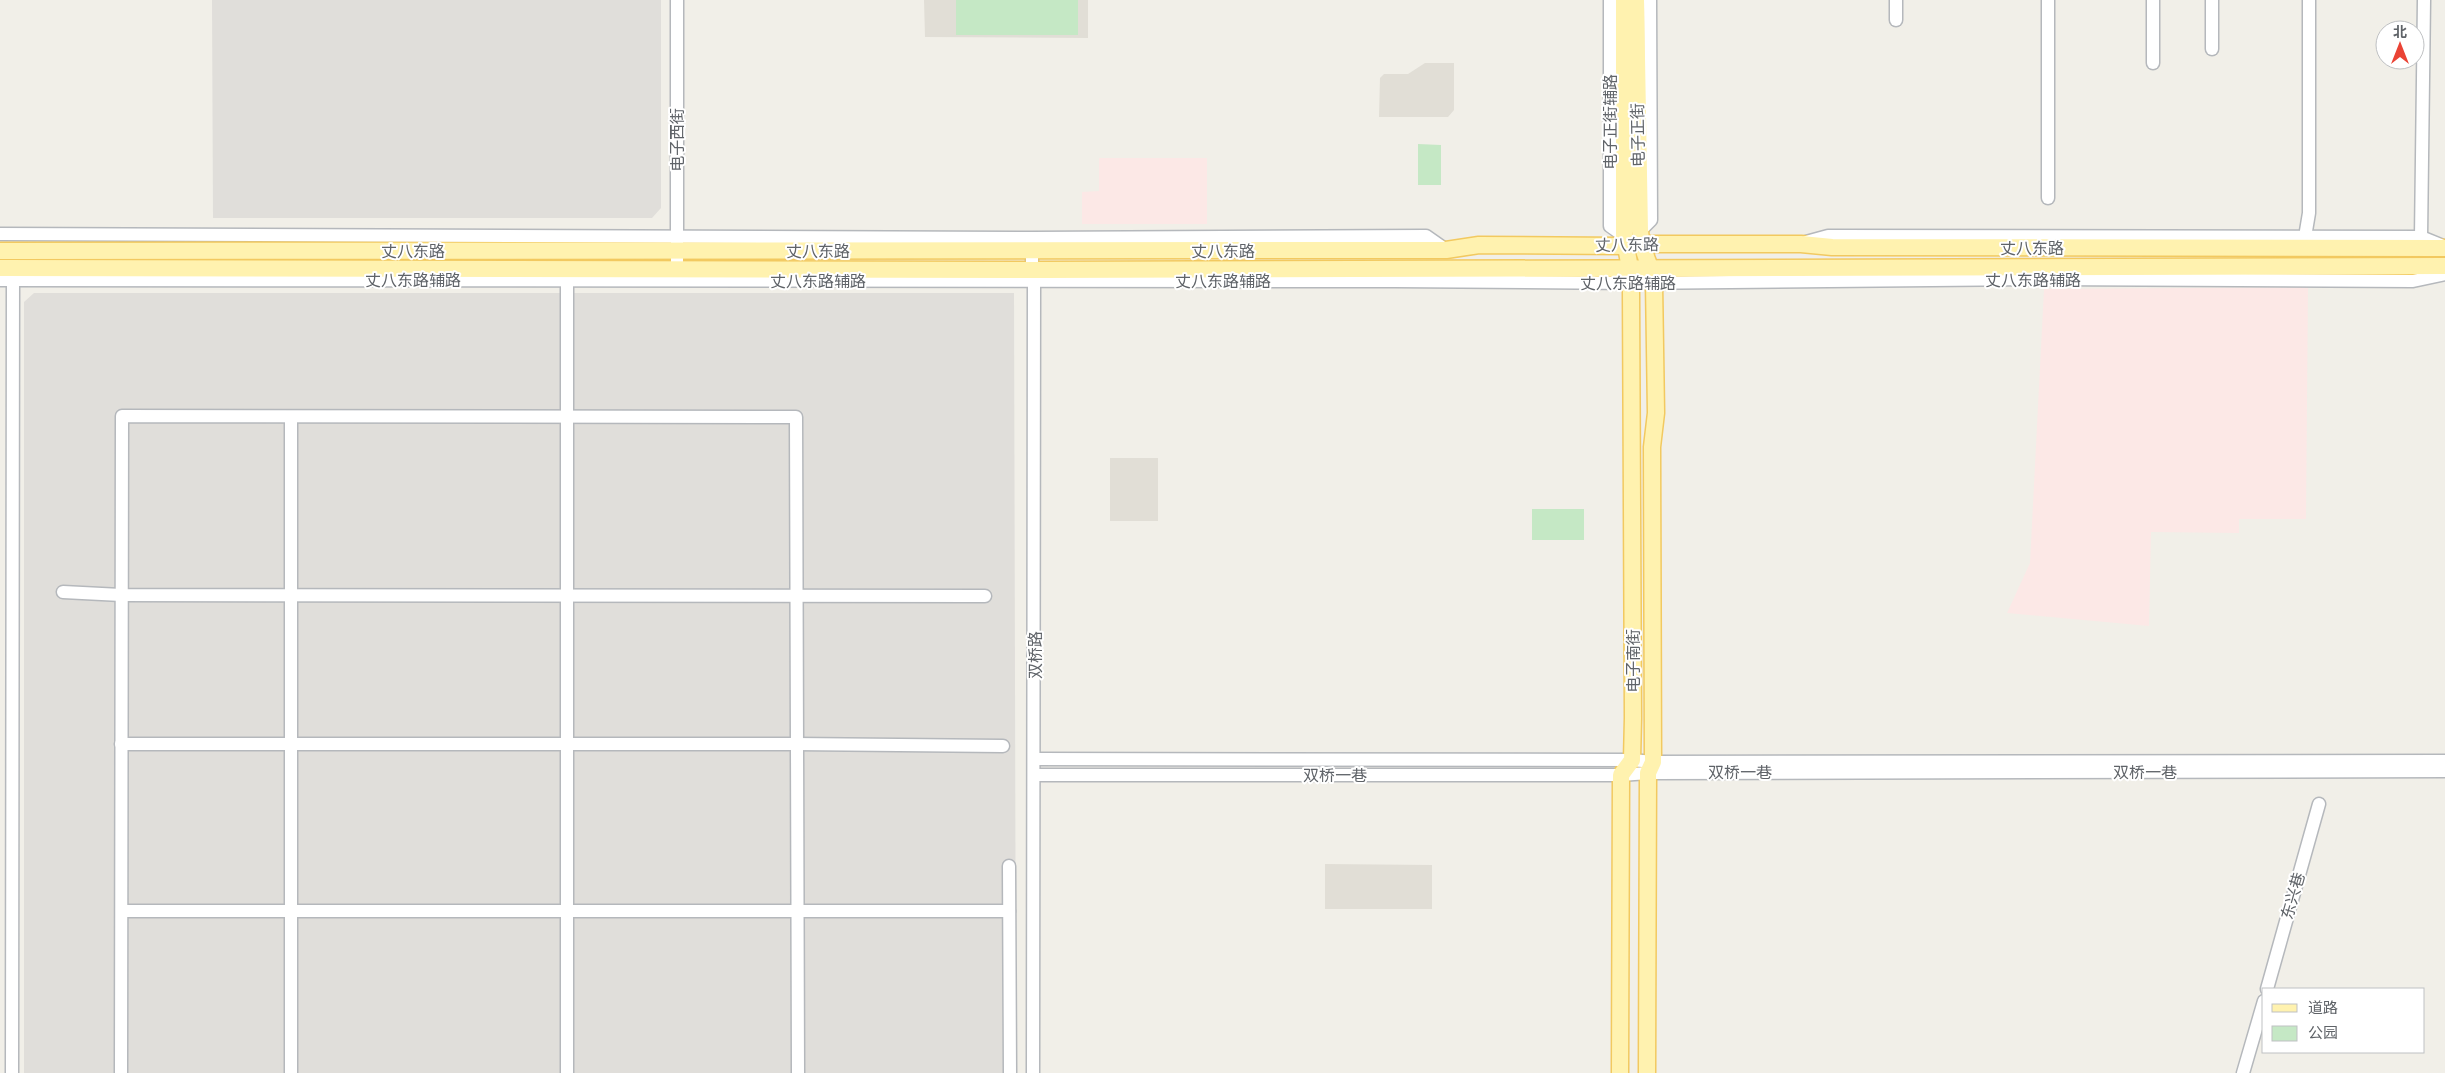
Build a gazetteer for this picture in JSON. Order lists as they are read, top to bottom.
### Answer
{
  "streets": {
    "main road": ["电子正街", "丈八东路", "电子南街"],
    "street": [
      "电子正街辅路",
      "电子西街",
      "双桥路",
      "双桥一巷",
      "东兴巷"
    ]
  },
  "crossings": [
    ["电子正街辅路", "电子正街"],
    ["电子正街辅路", "丈八东路"],
    ["电子正街辅路", "电子南街"],
    ["电子正街", "丈八东路"],
    ["电子正街", "电子南街"],
    ["电子西街", "丈八东路"],
    ["丈八东路", "双桥路"],
    ["丈八东路", "电子南街"],
    ["双桥路", "双桥一巷"],
    ["电子南街", "双桥一巷"]
  ],
  "legend": ["道路", "公园"],
  "north": "top"
}
